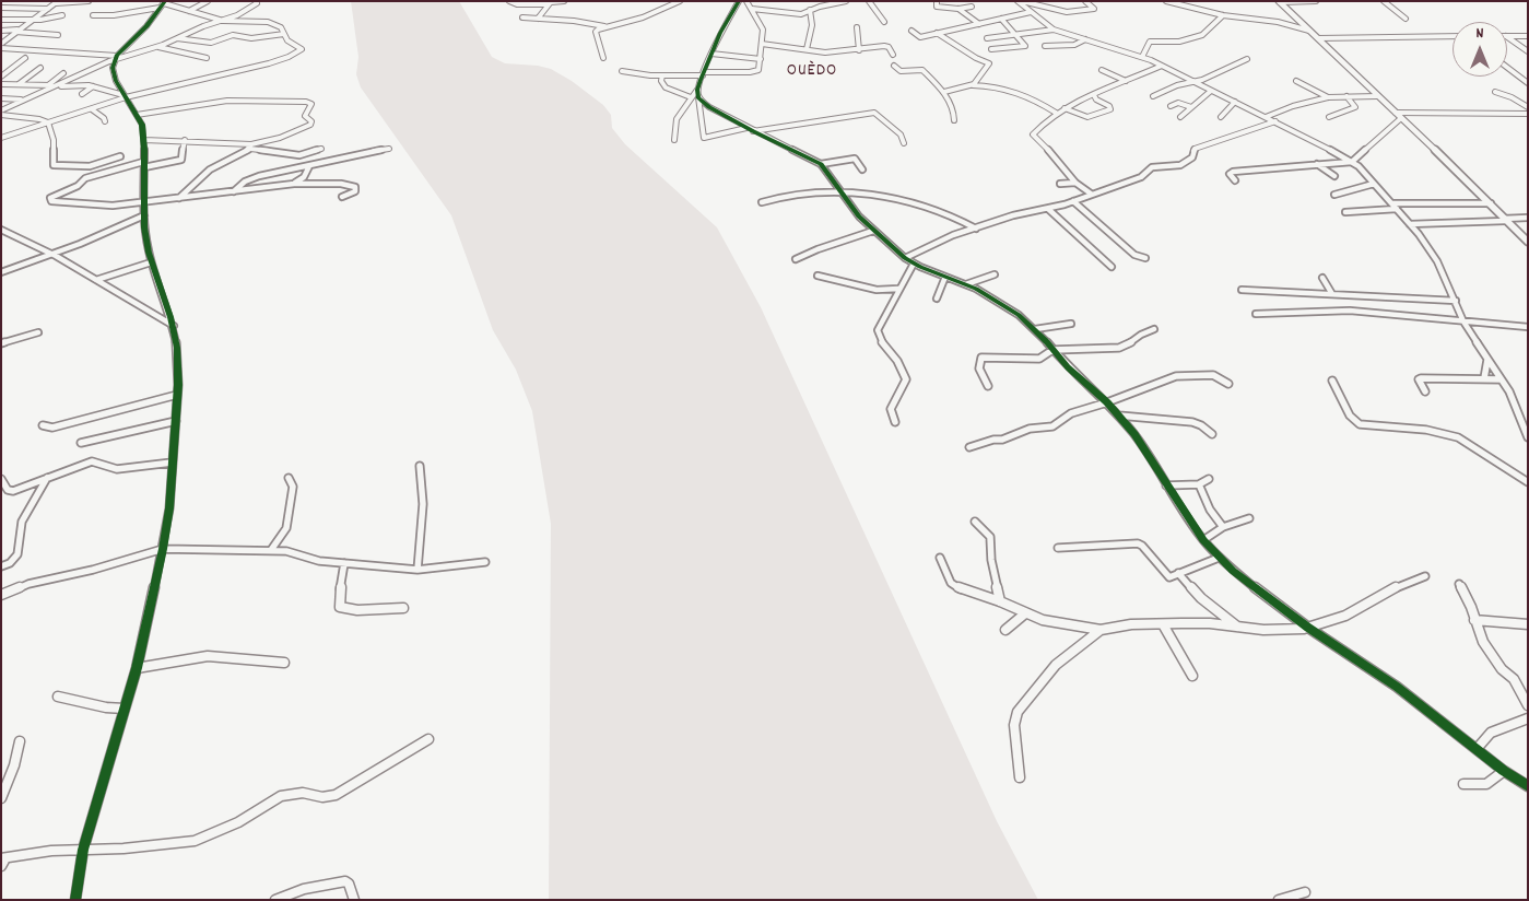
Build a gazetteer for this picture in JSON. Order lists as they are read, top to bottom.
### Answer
{
  "districts": ["OUÈDO"],
  "north": "top"
}
